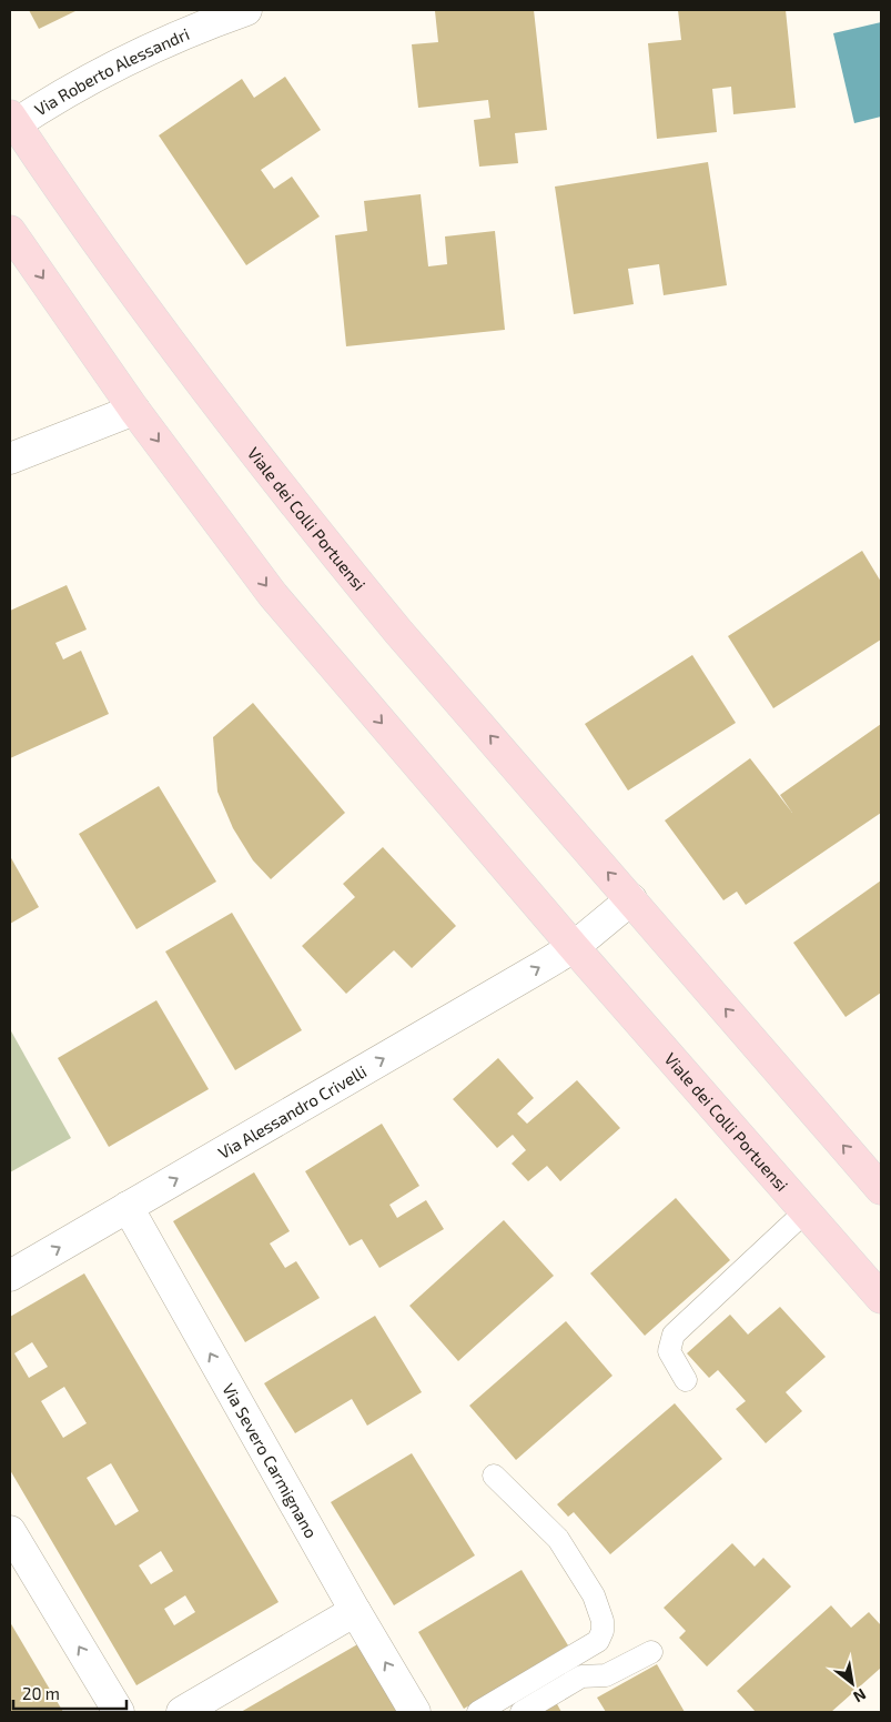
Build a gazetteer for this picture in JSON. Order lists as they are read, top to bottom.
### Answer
{
  "streets": {
    "main road": ["Viale dei Colli Portuensi"],
    "street": ["Via Roberto Alessandri", "Via Alessandro Crivelli", "Via Severo Carmignano"]
  },
  "crossings": [
    ["Via Roberto Alessandri", "Viale dei Colli Portuensi"],
    ["Viale dei Colli Portuensi", "Via Alessandro Crivelli"],
    ["Via Alessandro Crivelli", "Via Severo Carmignano"]
  ],
  "one_way": ["Via Alessandro Crivelli"],
  "scale_bar": "20 m",
  "north": "bottom right"
}
